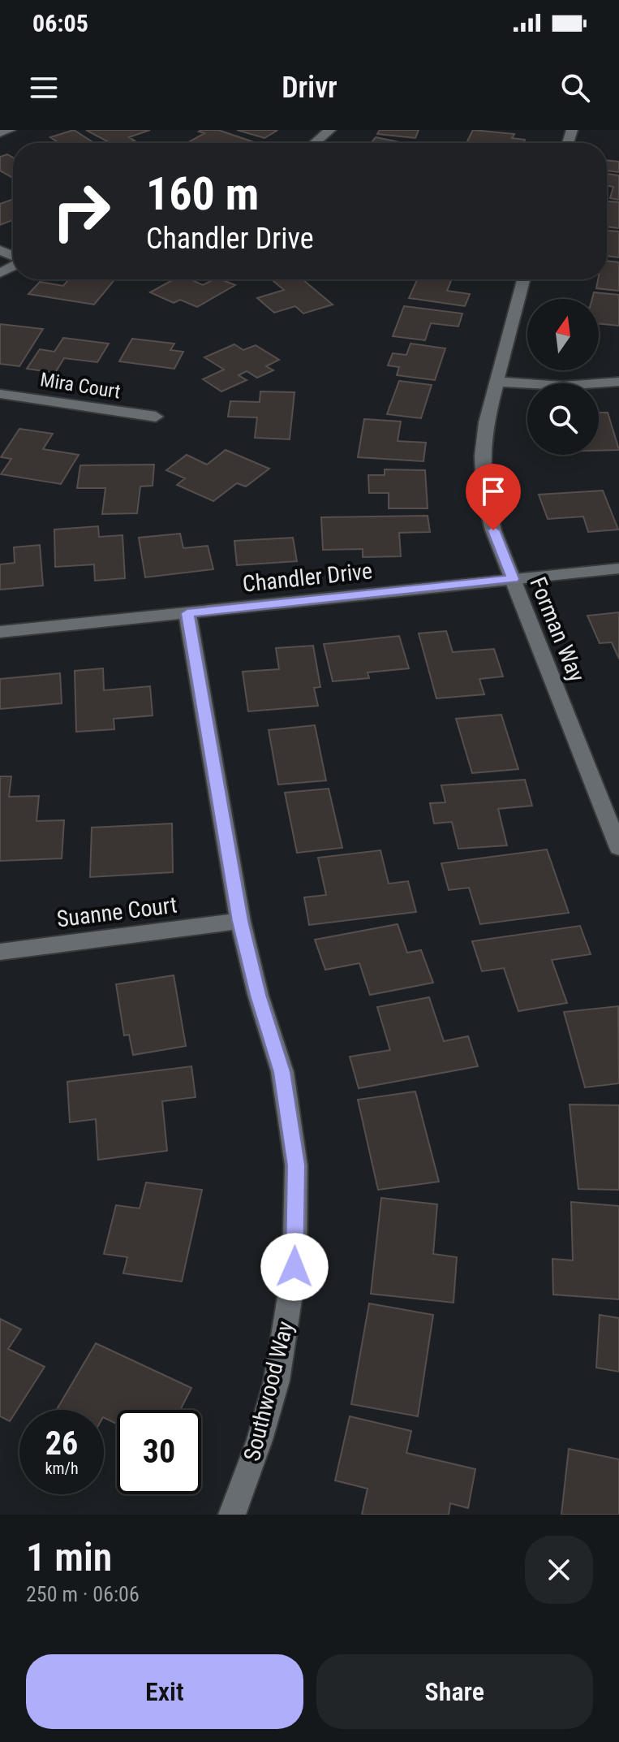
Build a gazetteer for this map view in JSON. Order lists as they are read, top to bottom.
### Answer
{
  "streets": {
    "street": [
      "Mira Court",
      "Chandler Drive",
      "Forman Way",
      "Suanne Court",
      "Southwood Way"
    ]
  },
  "crossings": [
    ["Chandler Drive", "Forman Way"],
    ["Chandler Drive", "Southwood Way"],
    ["Suanne Court", "Southwood Way"]
  ],
  "north": "top",
  "page": {
    "status": "06:05",
    "header": "Drivr",
    "turn": ["160 m", "Chandler Drive"],
    "speed": "26 km/h",
    "limit": "30",
    "heading": ["1 min", "250 m · 06:06"],
    "buttons": ["Exit", "Share"]
  }
}
